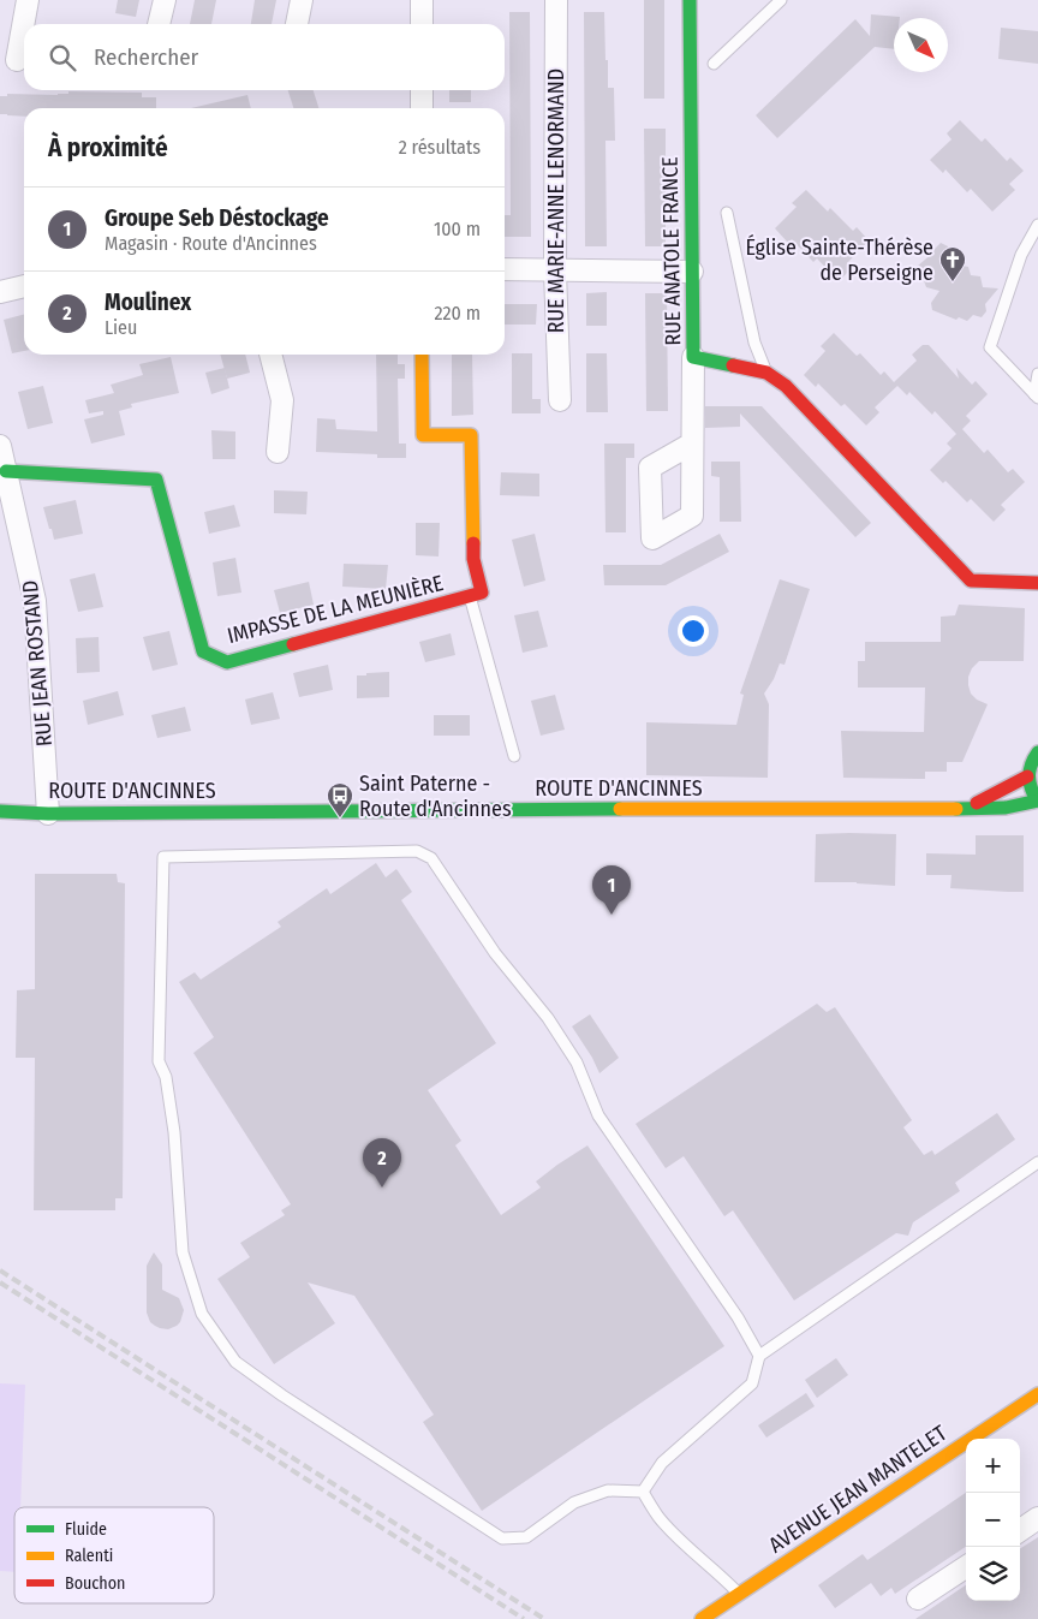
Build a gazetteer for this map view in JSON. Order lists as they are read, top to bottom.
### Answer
{
  "streets": {
    "street": [
      "RUE MARIE-ANNE LENORMAND",
      "RUE ANATOLE FRANCE",
      "IMPASSE DE LA MEUNIÈRE",
      "RUE JEAN ROSTAND",
      "ROUTE D'ANCINNES",
      "AVENUE JEAN MANTELET"
    ]
  },
  "crossings": [
    ["IMPASSE DE LA MEUNIÈRE", "RUE JEAN ROSTAND"],
    ["RUE JEAN ROSTAND", "ROUTE D'ANCINNES"]
  ],
  "places": {
    "church": ["Église Sainte-Thérèse de Perseigne"],
    "bus stop": ["Saint Paterne - Route d'Ancinnes"]
  },
  "legend": ["Fluide", "Ralenti", "Bouchon"],
  "north": "bottom right",
  "page": {
    "search": "Rechercher",
    "heading": ["À proximité", "2 résultats"],
    "list": [
      {
        "mark": "1",
        "name": "Groupe Seb Déstockage",
        "note": "Magasin · Route d'Ancinnes",
        "value": "100 m"
      },
      {
        "mark": "2",
        "name": "Moulinex",
        "note": "Lieu",
        "value": "220 m"
      }
    ],
    "pins": ["1", "2"],
    "map_buttons": ["+", "−"]
  }
}
